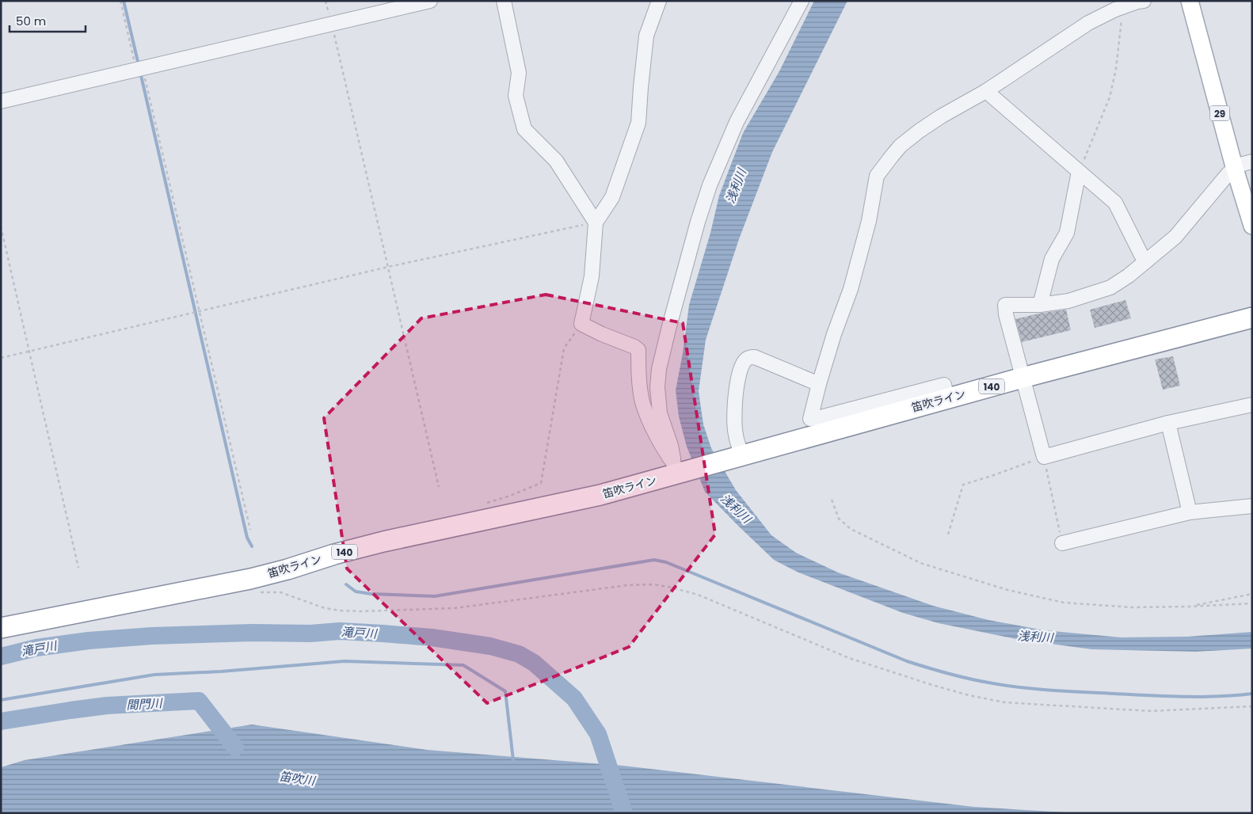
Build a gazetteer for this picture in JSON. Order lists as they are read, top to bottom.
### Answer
{
  "streets": {
    "highway": ["140", "笛吹ライン"],
    "main road": ["29"]
  },
  "water": [
    "浅利川",
    "滝戸川",
    "間門川",
    "笛吹川"
  ],
  "scale_bar": "50 m"
}
